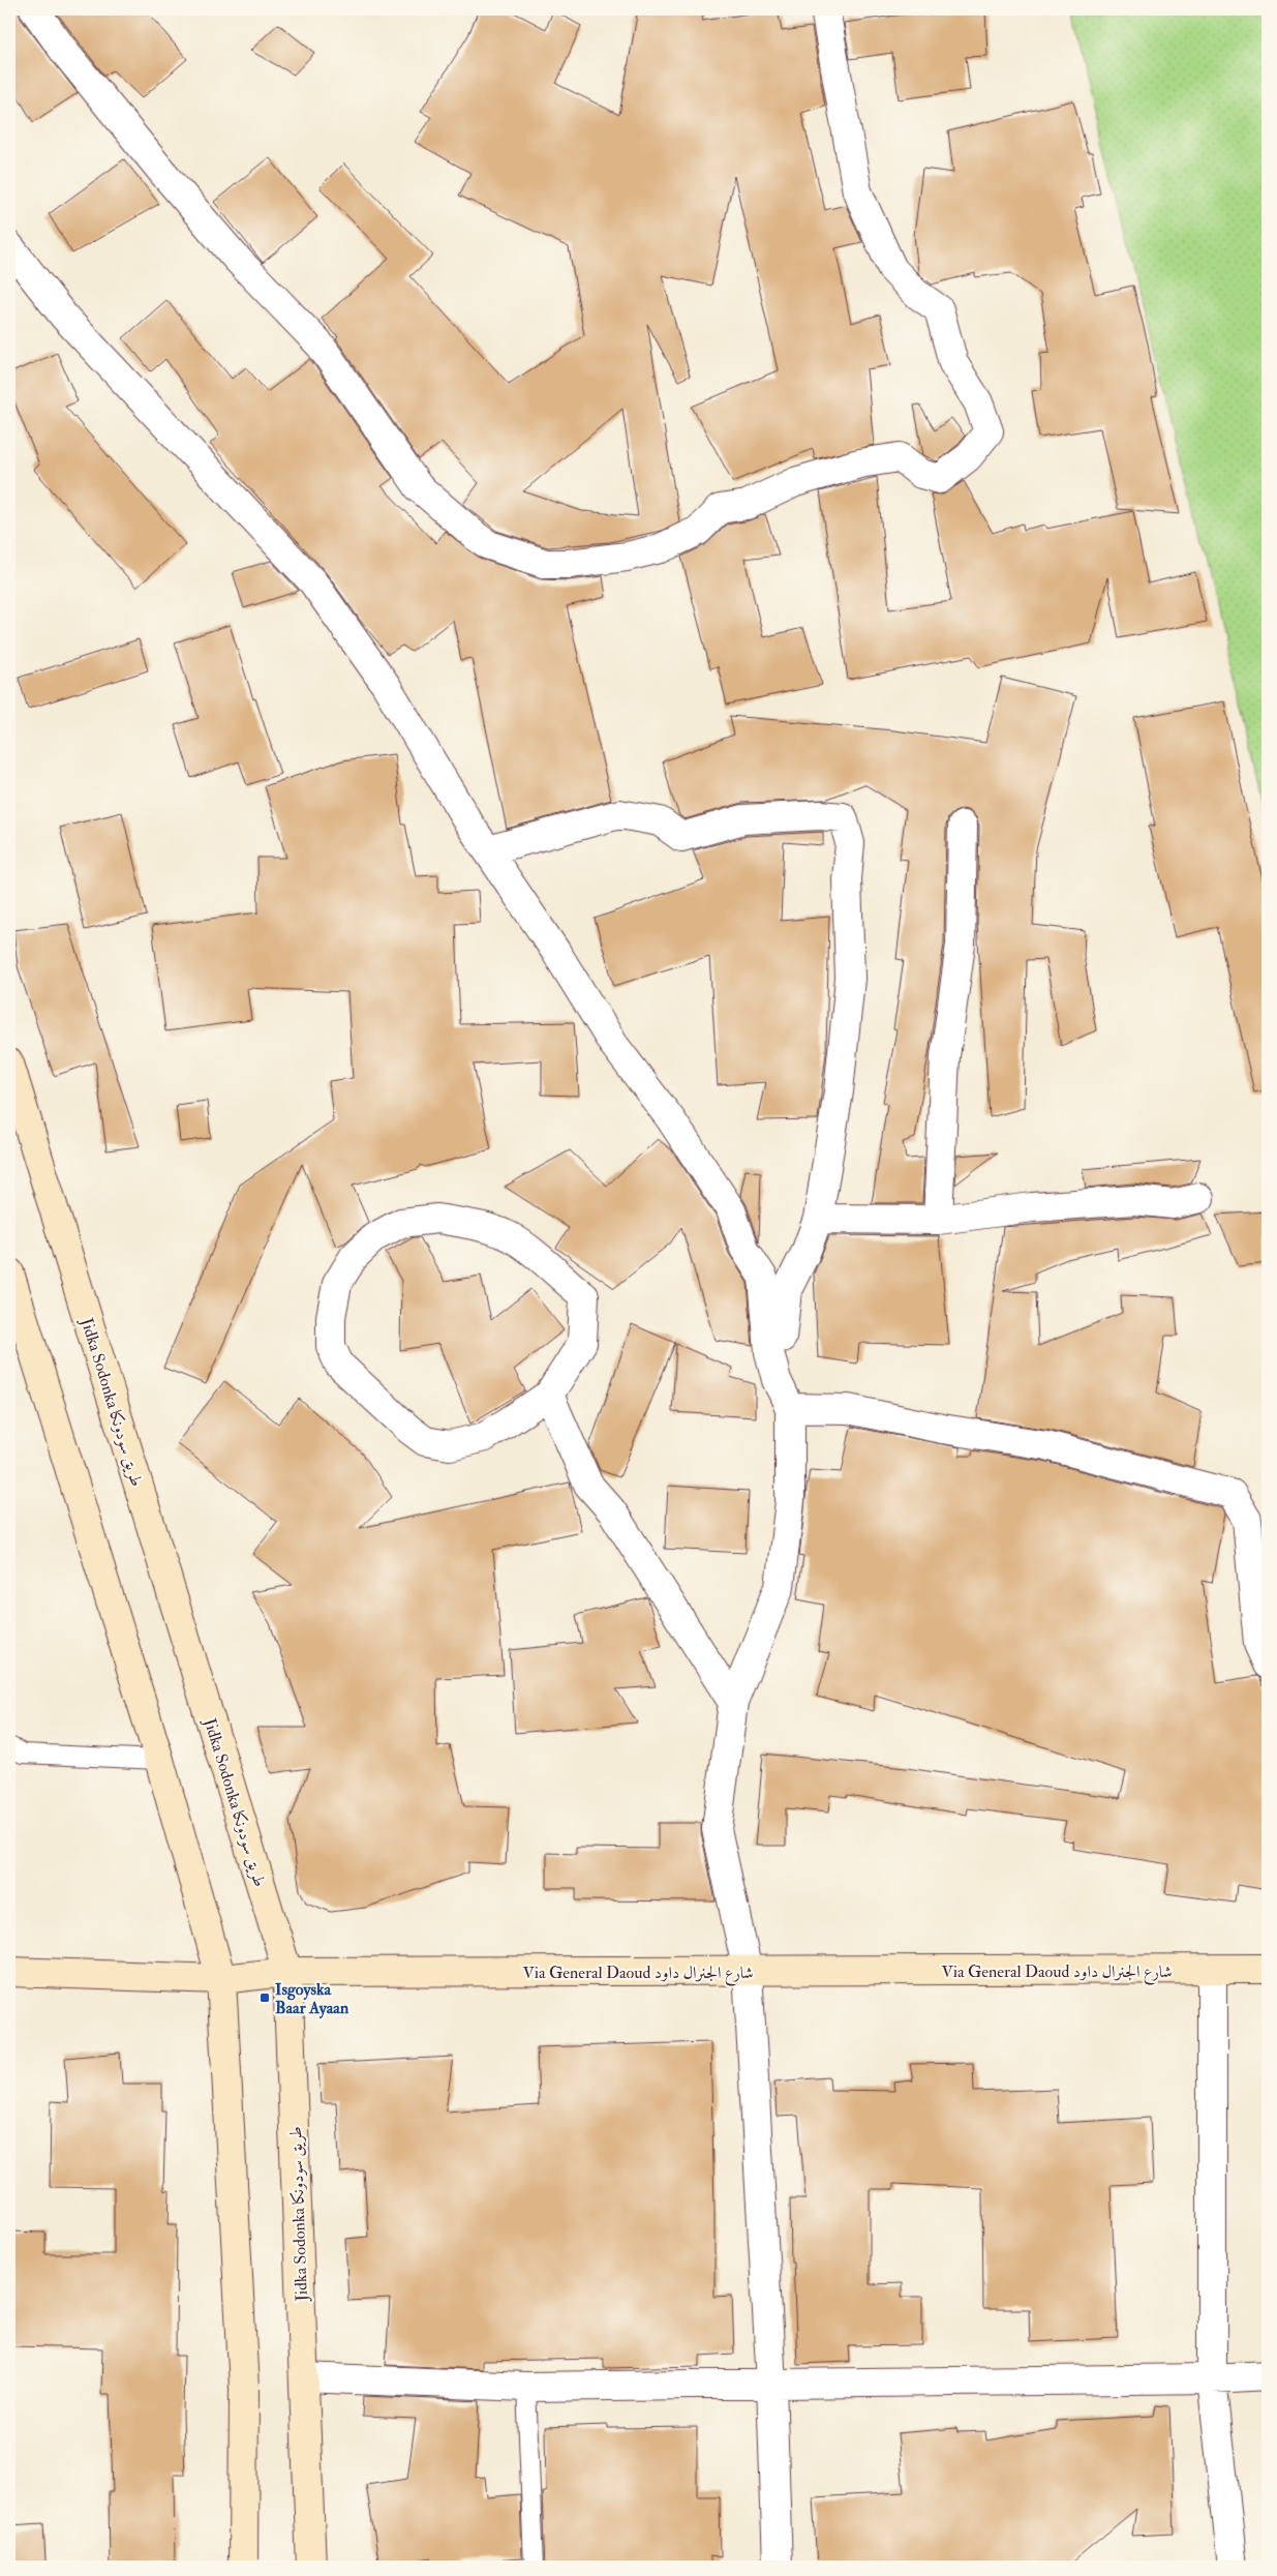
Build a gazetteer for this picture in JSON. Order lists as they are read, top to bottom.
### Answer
{
  "streets": {
    "main road": ["Jidka Sodonka طريق سودونكا", "Via General Daoud شارع الجنرال داود"]
  },
  "crossings": [
    ["Jidka Sodonka طريق سودونكا", "Via General Daoud شارع الجنرال داود"]
  ],
  "places": {
    "transit": ["Isgoyska Baar Ayaan"]
  }
}
